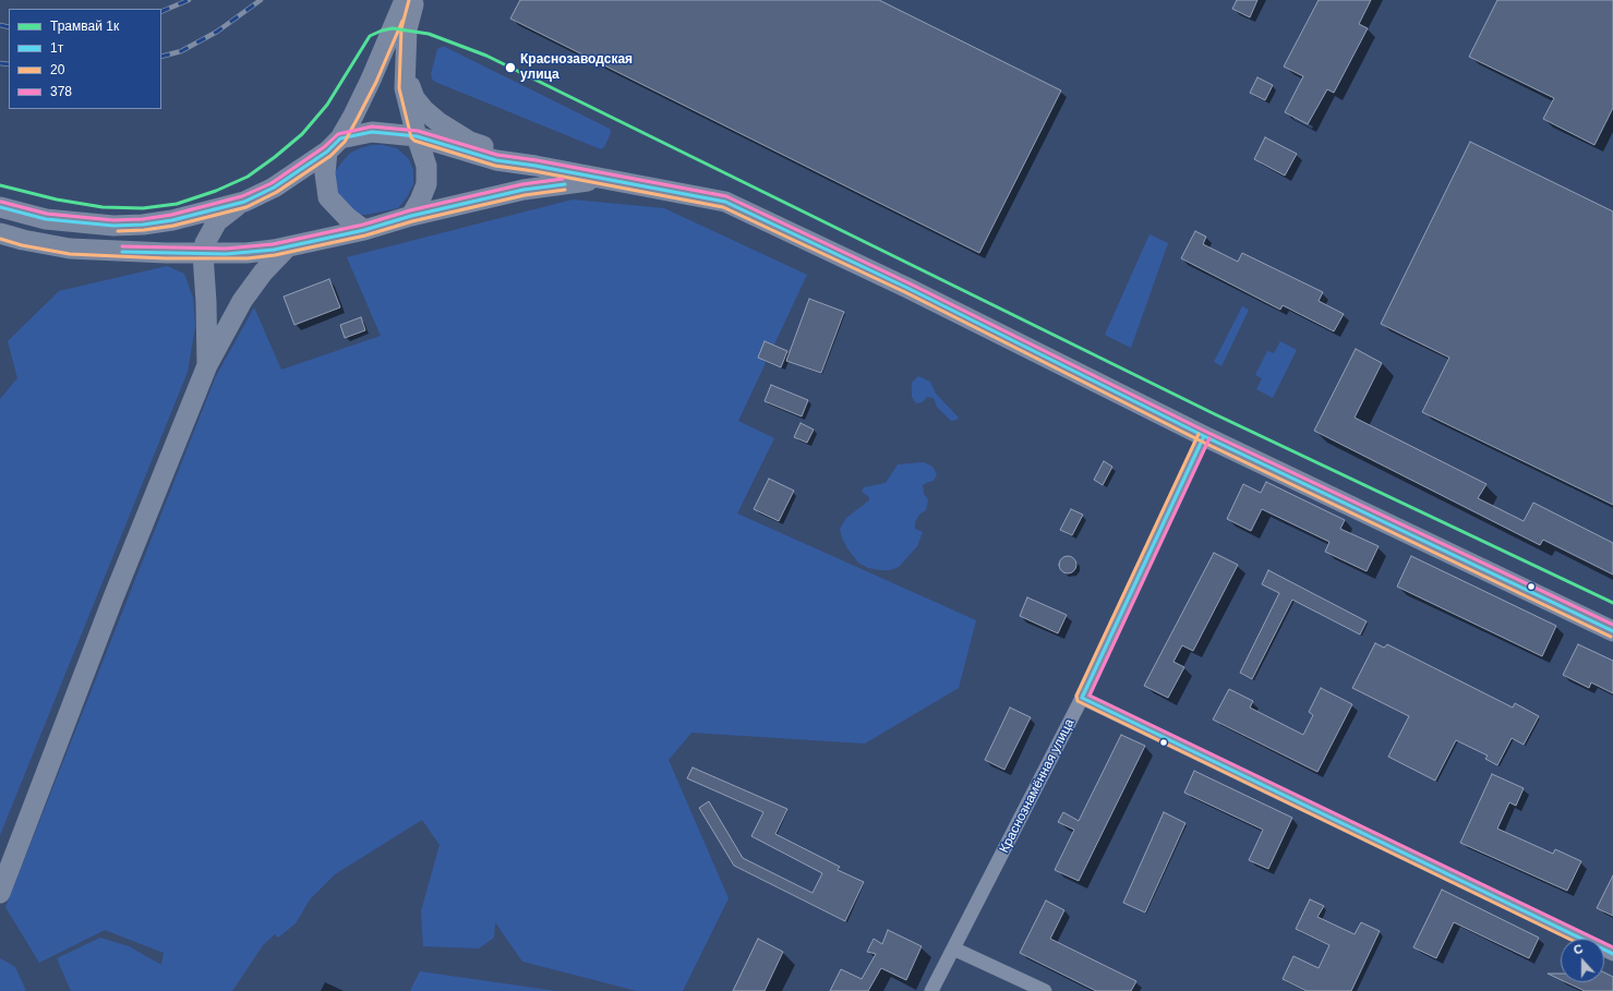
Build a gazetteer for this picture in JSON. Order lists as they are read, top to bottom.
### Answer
{
  "streets": {
    "street": ["Краснознамённая улица"]
  },
  "places": ["Краснозаводская улица"],
  "lines": [
    "transit line 20",
    "tram line 1к",
    "transit line 378",
    "transit line 1т"
  ],
  "legend": [
    "Трамвай 1к",
    "1т",
    "20",
    "378"
  ],
  "north": "top"
}
